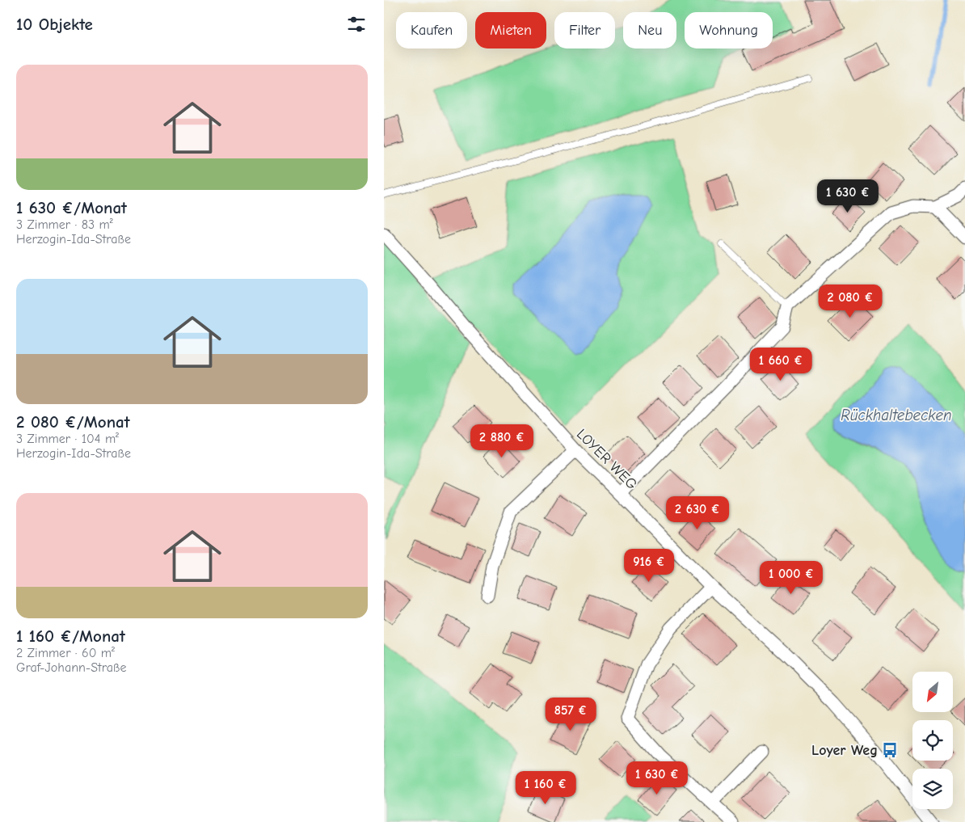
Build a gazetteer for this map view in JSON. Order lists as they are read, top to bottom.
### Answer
{
  "streets": {
    "street": ["LOYER WEG"]
  },
  "water": ["Rückhaltebecken"],
  "places": {
    "bus stop": ["Loyer Weg"]
  },
  "north": "bottom left",
  "page": {
    "heading": "10 Objekte",
    "chip": [
      "Kaufen",
      "Mieten",
      "Filter",
      "Neu",
      "Wohnung"
    ],
    "list": [
      {
        "name": "1 630 €/Monat",
        "note": "3 Zimmer · 83 m² · Herzogin-Ida-Straße"
      },
      {
        "name": "2 080 €/Monat",
        "note": "3 Zimmer · 104 m² · Herzogin-Ida-Straße"
      },
      {
        "name": "1 160 €/Monat",
        "note": "2 Zimmer · 60 m² · Graf-Johann-Straße"
      }
    ],
    "price": [
      "1 630 €",
      "2 080 €",
      "1 660 €",
      "2 880 €",
      "2 630 €",
      "916 €",
      "1 000 €",
      "857 €",
      "1 630 €",
      "1 160 €"
    ]
  }
}
